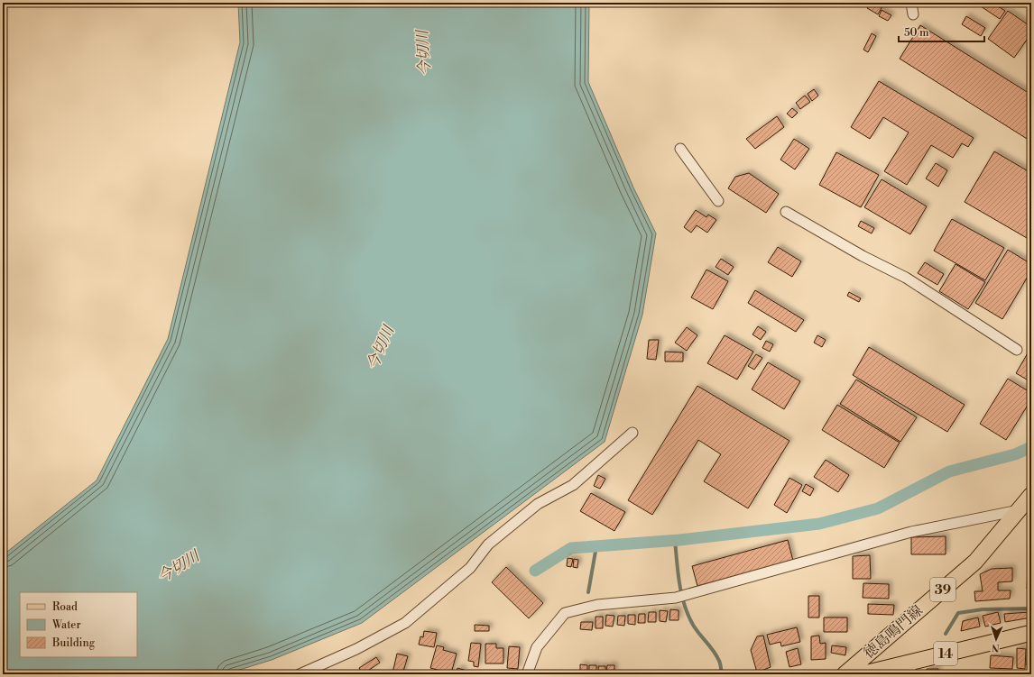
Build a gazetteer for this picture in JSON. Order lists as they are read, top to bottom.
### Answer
{
  "streets": {
    "main road": ["39", "徳島鳴門線", "14"]
  },
  "water": ["今切川"],
  "legend": ["Road", "Water", "Building"],
  "scale_bar": "50 m",
  "north": "bottom"
}
